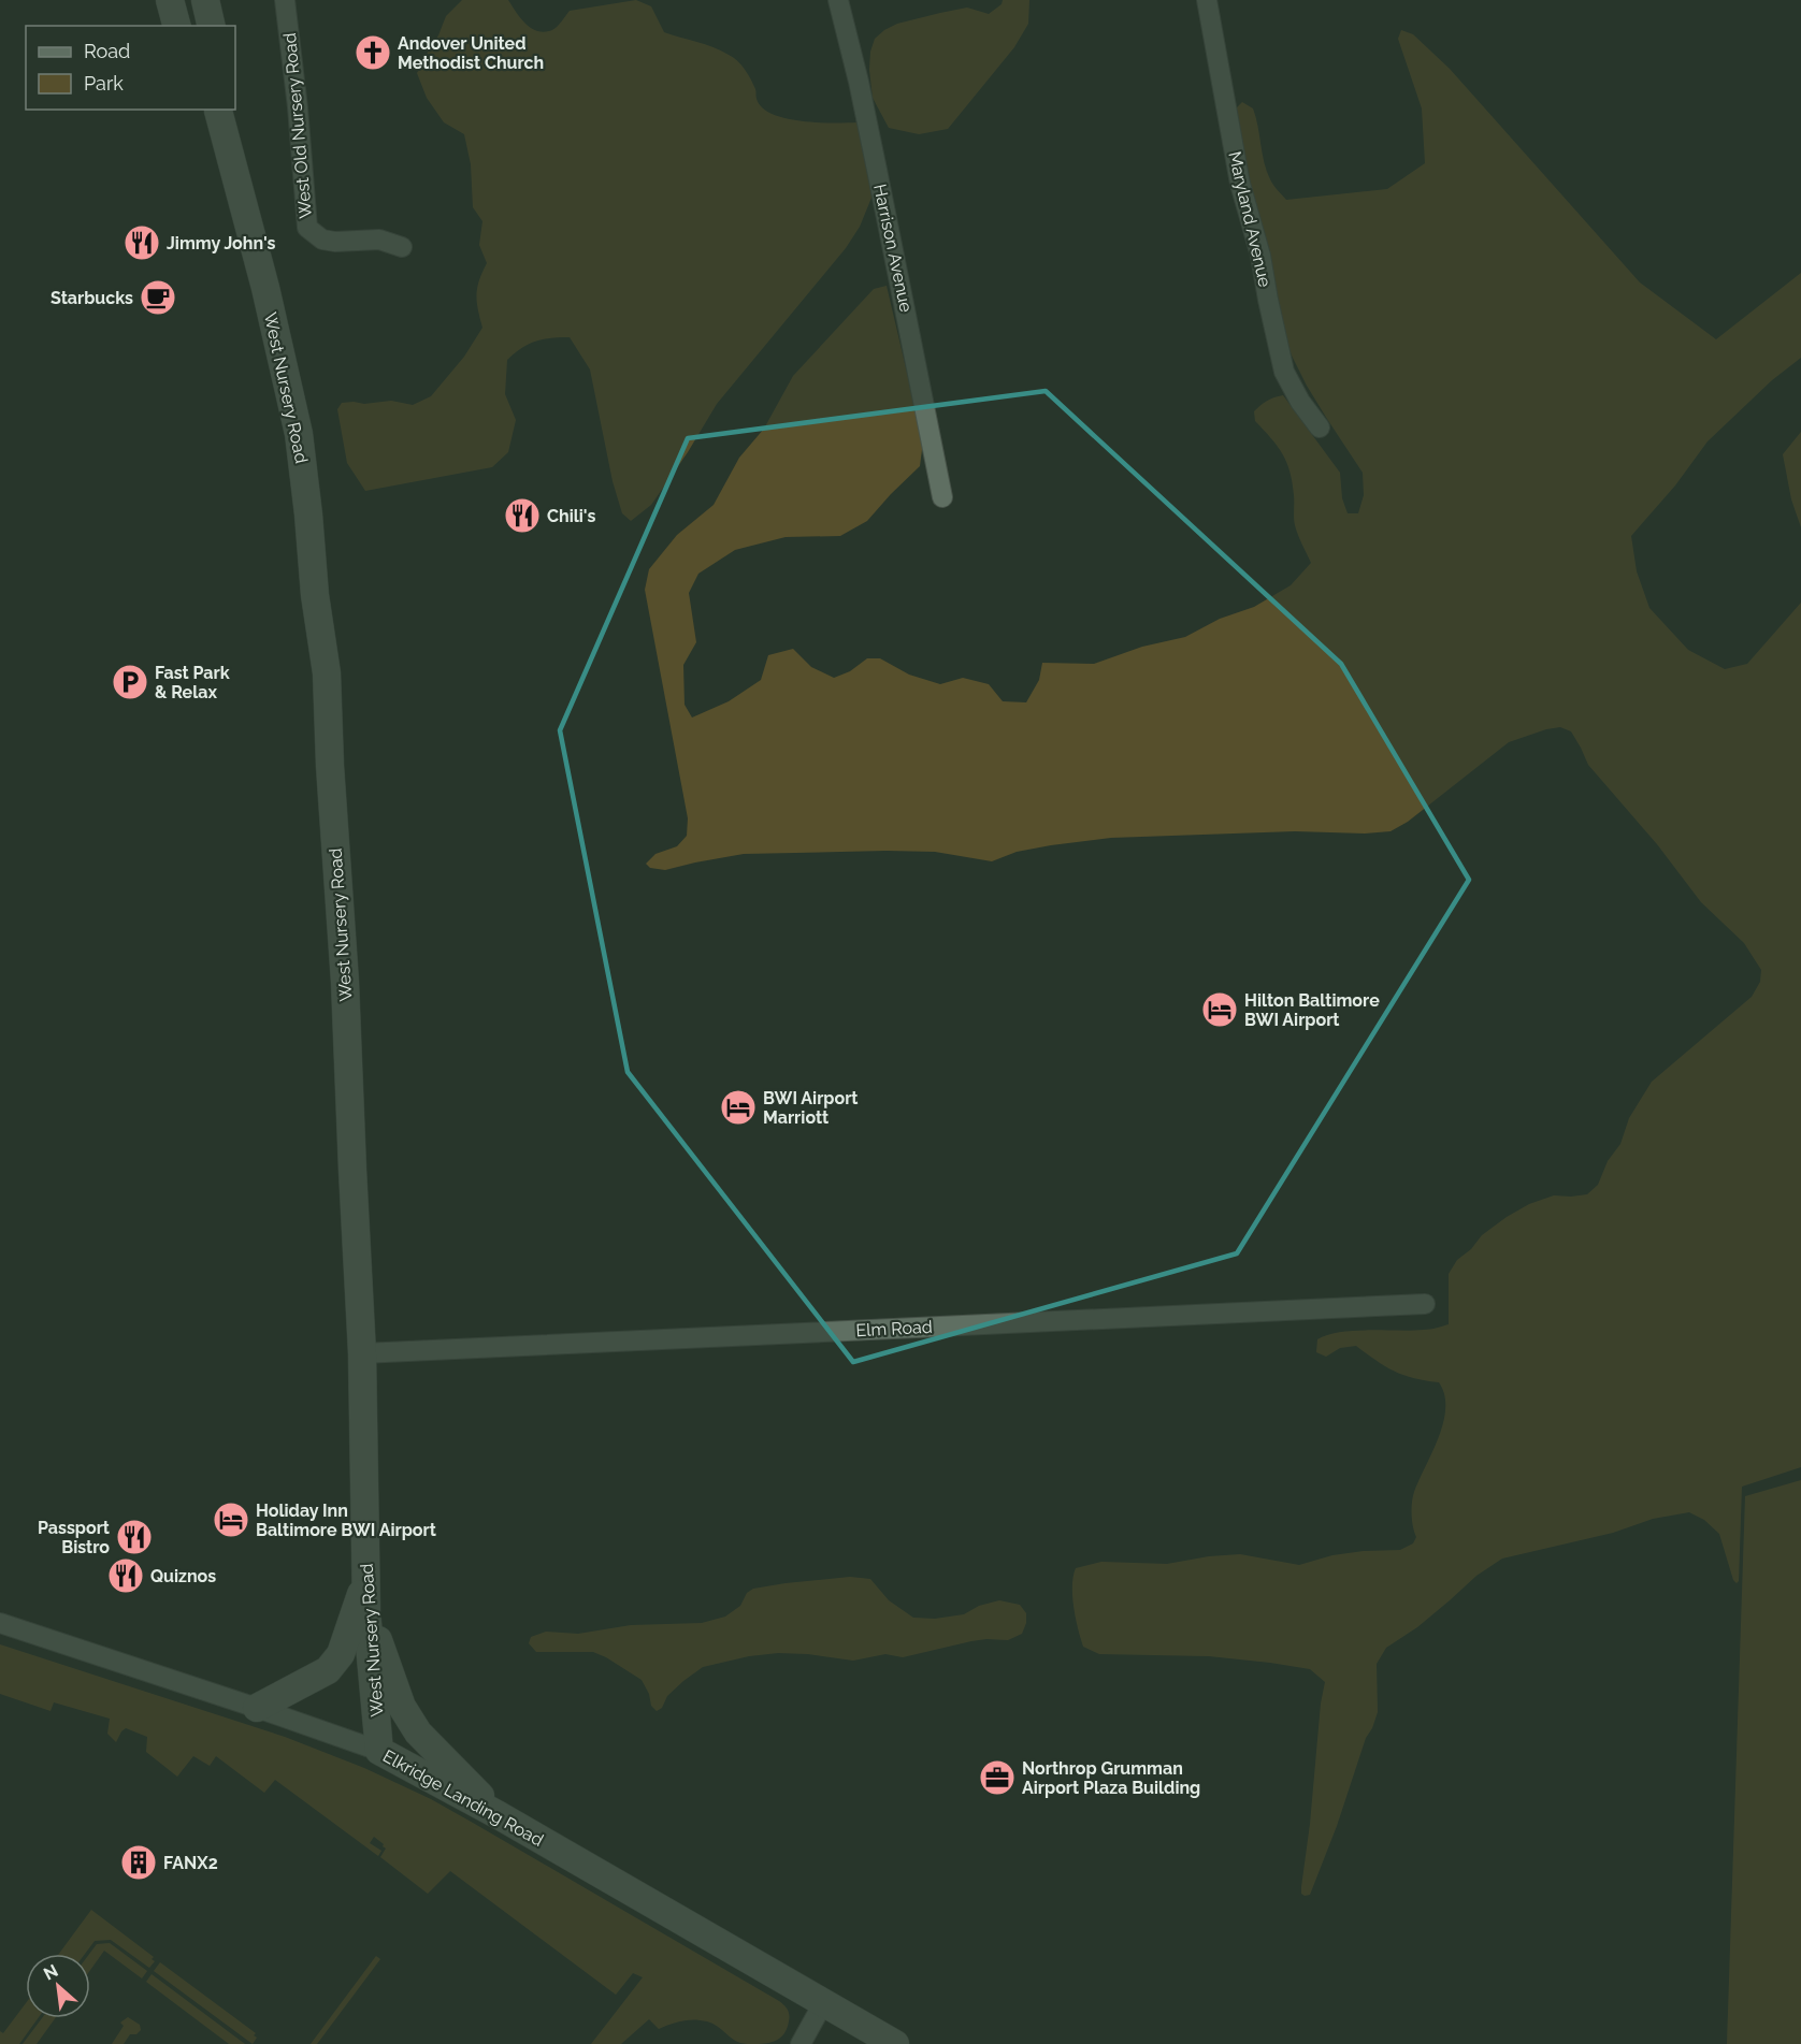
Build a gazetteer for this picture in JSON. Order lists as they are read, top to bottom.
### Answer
{
  "streets": {
    "main road": ["West Nursery Road", "Elkridge Landing Road"],
    "street": [
      "West Old Nursery Road",
      "Maryland Avenue",
      "Harrison Avenue",
      "Elm Road"
    ]
  },
  "crossings": [
    ["West Nursery Road", "Elm Road"],
    ["West Nursery Road", "Elkridge Landing Road"]
  ],
  "places": {
    "church": ["Andover United Methodist Church"],
    "restaurant": [
      "Jimmy John's",
      "Chili's",
      "Passport Bistro",
      "Quiznos"
    ],
    "cafe": ["Starbucks"],
    "parking": ["Fast Park & Relax"],
    "hotel": ["Hilton Baltimore BWI Airport", "BWI Airport Marriott", "Holiday Inn Baltimore BWI Airport"],
    "office": ["Northrop Grumman Airport Plaza Building"],
    "building": ["FANX2"]
  },
  "legend": ["Road", "Park"],
  "north": "top left"
}
